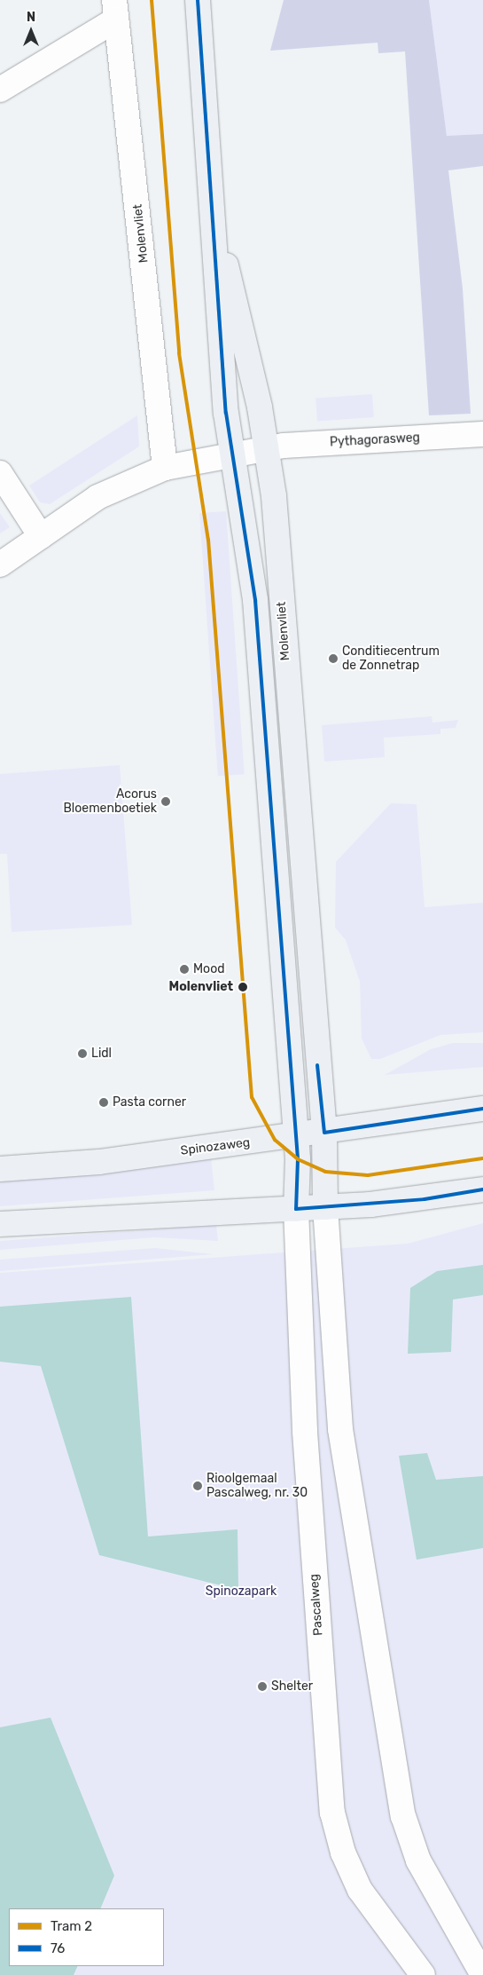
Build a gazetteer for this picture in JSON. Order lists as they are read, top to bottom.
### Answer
{
  "streets": {
    "main road": ["Molenvliet", "Spinozaweg"],
    "street": ["Pythagorasweg", "Pascalweg"]
  },
  "crossings": [
    ["Molenvliet", "Pythagorasweg"],
    ["Molenvliet", "Spinozaweg"],
    ["Molenvliet", "Pascalweg"]
  ],
  "parks": ["Spinozapark"],
  "places": [
    "Conditiecentrum de Zonnetrap",
    "Acorus Bloemenboetiek",
    "Mood",
    "Molenvliet",
    "Lidl",
    "Pasta corner",
    "Rioolgemaal Pascalweg, nr. 30",
    "Shelter"
  ],
  "lines": ["tram line 2", "transit line 76"],
  "legend": ["Tram 2", "76"],
  "north": "top"
}
